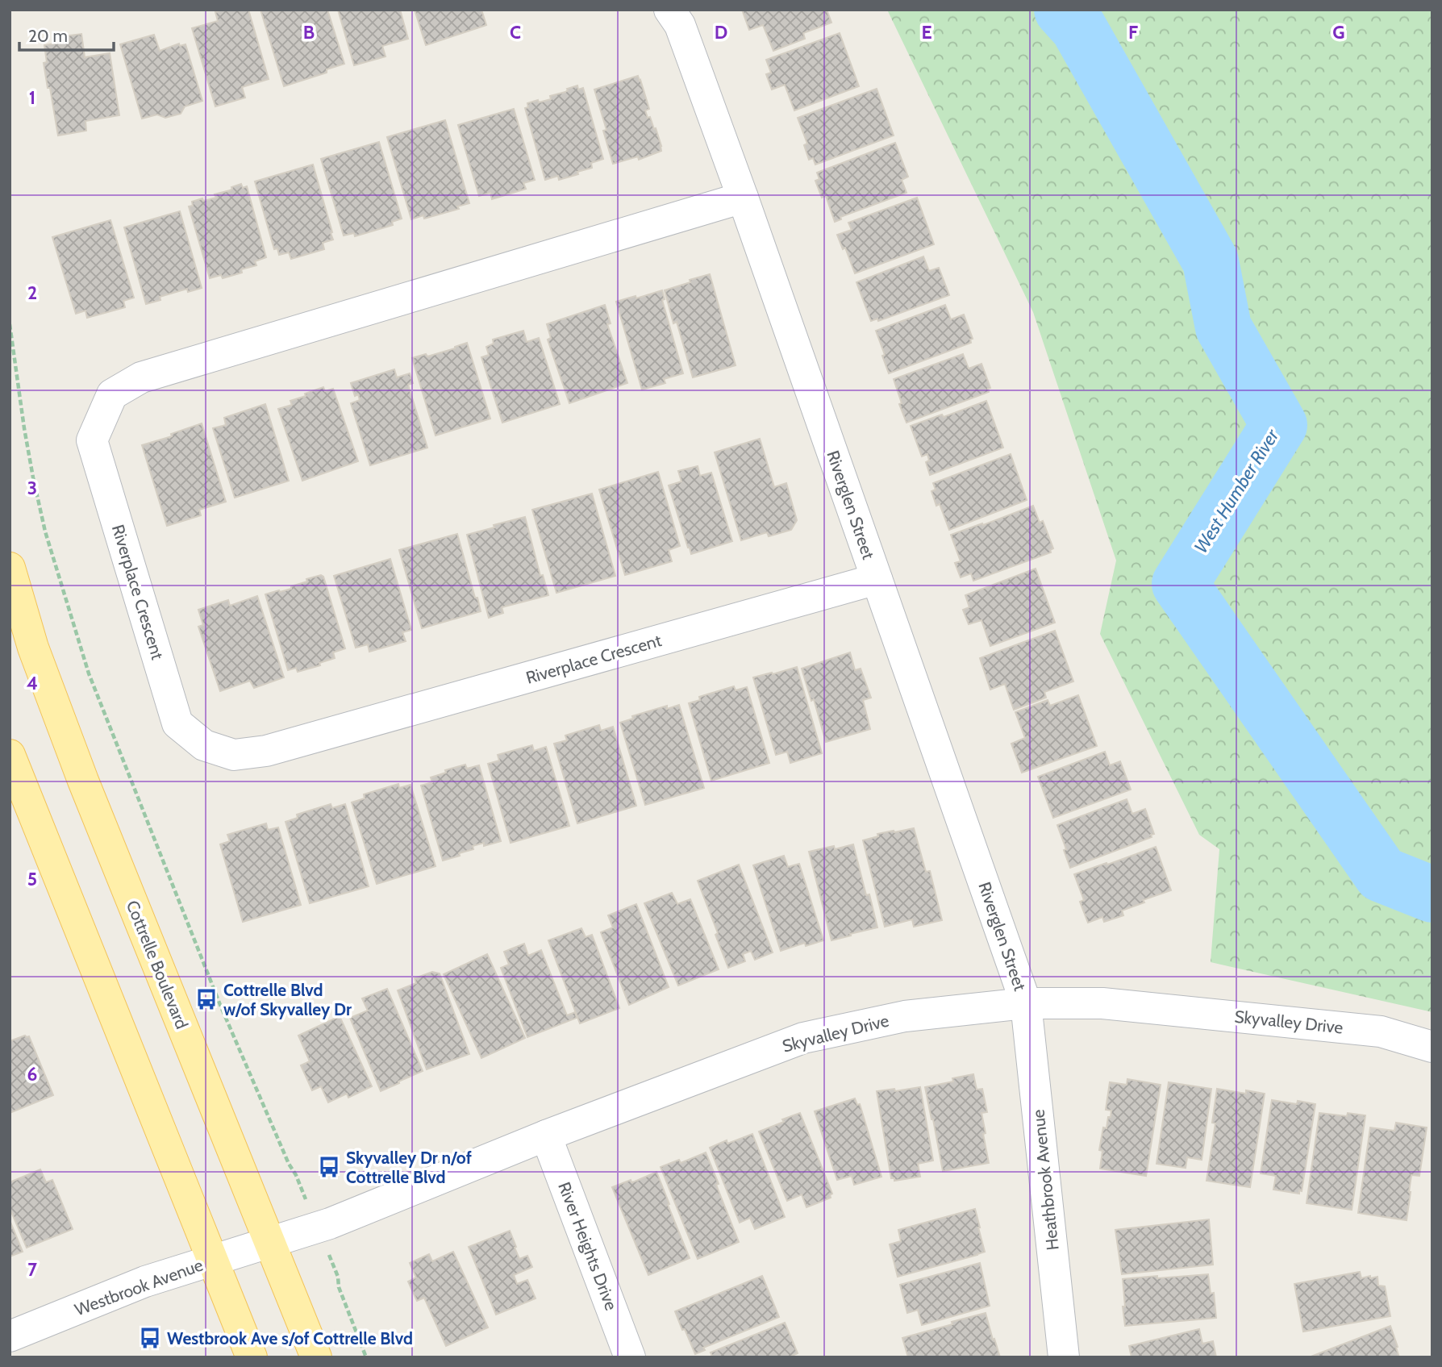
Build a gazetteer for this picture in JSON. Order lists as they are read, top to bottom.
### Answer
{
  "streets": {
    "main road": ["Cottrelle Boulevard"],
    "street": [
      "Riverglen Street",
      "Riverplace Crescent",
      "Skyvalley Drive",
      "Heathbrook Avenue",
      "River Heights Drive",
      "Westbrook Avenue"
    ]
  },
  "crossings": [
    ["Riverglen Street", "Riverplace Crescent"],
    ["Riverglen Street", "Skyvalley Drive"],
    ["Riverglen Street", "Heathbrook Avenue"],
    ["Cottrelle Boulevard", "Skyvalley Drive"],
    ["Cottrelle Boulevard", "Westbrook Avenue"],
    ["Skyvalley Drive", "Heathbrook Avenue"],
    ["Skyvalley Drive", "River Heights Drive"],
    ["Skyvalley Drive", "Westbrook Avenue"]
  ],
  "water": ["West Humber River"],
  "places": {
    "bus stop": ["Cottrelle Blvd w/of Skyvalley Dr", "Skyvalley Dr n/of Cottrelle Blvd", "Westbrook Ave s/of Cottrelle Blvd"]
  },
  "scale_bar": "20 m",
  "grid": {
    "columns": [
      "B",
      "C",
      "D",
      "E",
      "F",
      "G"
    ],
    "rows": [
      "1",
      "2",
      "3",
      "4",
      "5",
      "6",
      "7"
    ]
  }
}
